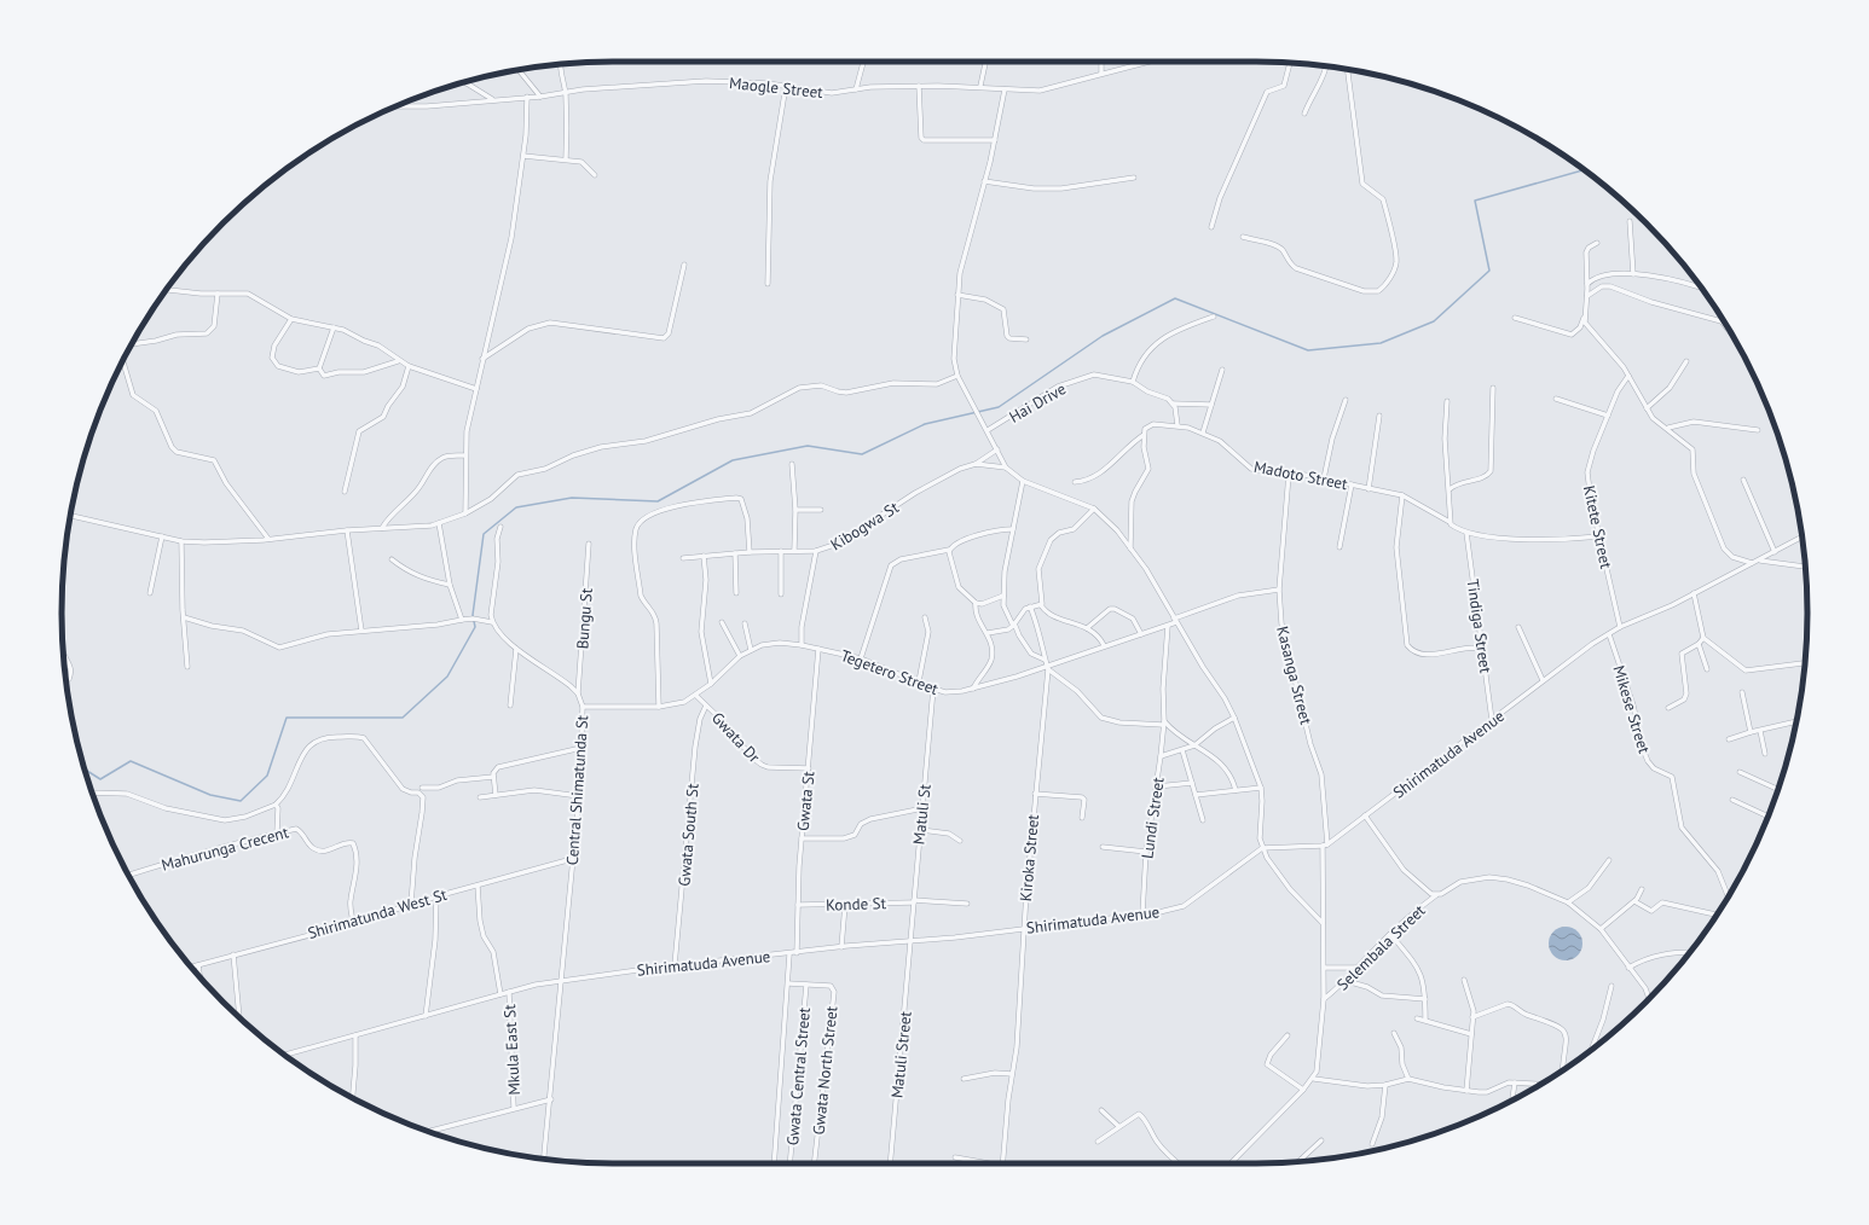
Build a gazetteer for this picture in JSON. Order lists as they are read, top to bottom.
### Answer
{
  "streets": {
    "street": [
      "Maogle Street",
      "Hai Drive",
      "Madoto Street",
      "Kibogwa St",
      "Kitete Street",
      "Bungu St",
      "Tindiga Street",
      "Tegetero Street",
      "Kasanga Street",
      "Mikese Street",
      "Gwata Dr",
      "Shirimatuda Avenue",
      "Central Shimatunda St",
      "Gwata St",
      "Matuli St",
      "Lundi Street",
      "Gwata South St",
      "Mahurunga Crecent",
      "Kiroka Street",
      "Konde St",
      "Shirimatunda West St",
      "Selembala Street",
      "Mkula East St",
      "Matuli Street",
      "Gwata North Street",
      "Gwata Central Street"
    ]
  },
  "crossings": [
    ["Madoto Street", "Kasanga Street"],
    ["Kitete Street", "Shirimatuda Avenue"],
    ["Bungu St", "Central Shimatunda St"],
    ["Tindiga Street", "Shirimatuda Avenue"],
    ["Tegetero Street", "Kasanga Street"],
    ["Tegetero Street", "Gwata Dr"],
    ["Tegetero Street", "Central Shimatunda St"],
    ["Tegetero Street", "Gwata St"],
    ["Tegetero Street", "Matuli St"],
    ["Tegetero Street", "Lundi Street"],
    ["Tegetero Street", "Kiroka Street"],
    ["Kasanga Street", "Shirimatuda Avenue"],
    ["Kasanga Street", "Selembala Street"],
    ["Mikese Street", "Shirimatuda Avenue"],
    ["Gwata Dr", "Gwata St"],
    ["Gwata Dr", "Gwata South St"],
    ["Shirimatuda Avenue", "Central Shimatunda St"],
    ["Shirimatuda Avenue", "Gwata St"],
    ["Shirimatuda Avenue", "Matuli St"],
    ["Shirimatuda Avenue", "Lundi Street"],
    ["Shirimatuda Avenue", "Gwata South St"],
    ["Shirimatuda Avenue", "Kiroka Street"],
    ["Shirimatuda Avenue", "Mkula East St"],
    ["Shirimatuda Avenue", "Matuli Street"],
    ["Central Shimatunda St", "Shirimatunda West St"],
    ["Gwata St", "Konde St"],
    ["Matuli St", "Konde St"],
    ["Matuli St", "Matuli Street"],
    ["Mahurunga Crecent", "Shirimatunda West St"],
    ["Gwata North Street", "Gwata Central Street"]
  ]
}
